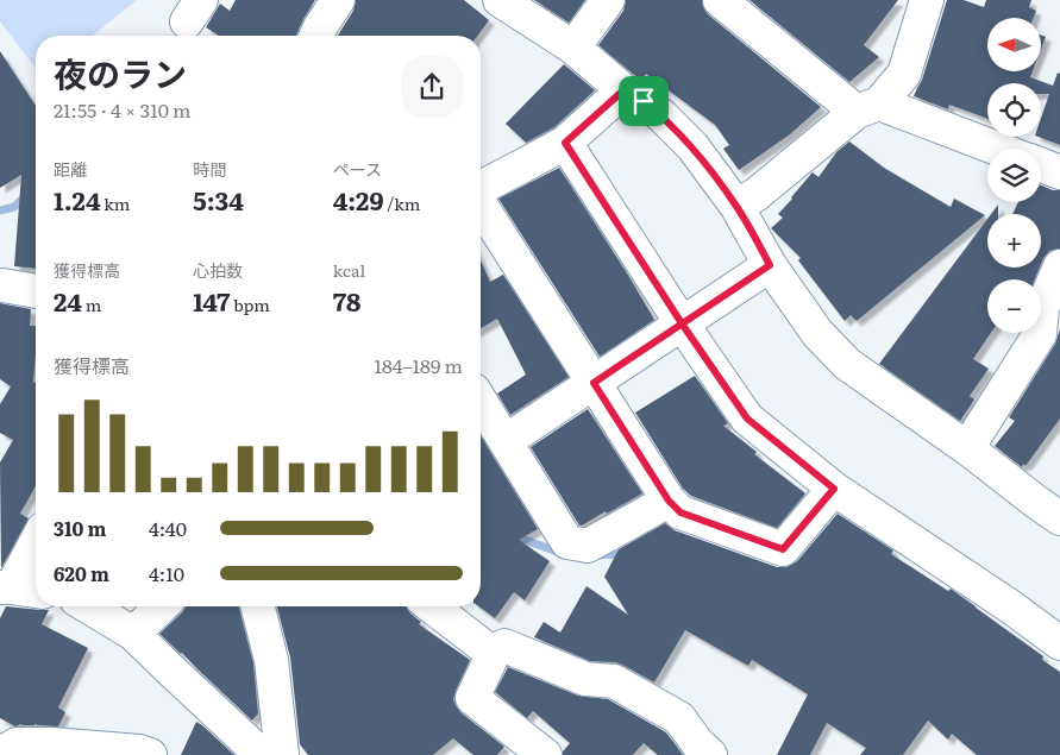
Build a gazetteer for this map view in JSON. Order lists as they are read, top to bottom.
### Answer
{
  "north": "left",
  "page": {
    "map_buttons": ["+", "−"],
    "heading": ["夜のラン", "21:55 · 4 × 310 m"],
    "stats": [
      ["距離", "1.24 km"],
      ["時間", "5:34"],
      ["ペース", "4:29 /km"],
      ["獲得標高", "24 m"],
      ["心拍数", "147 bpm"],
      ["kcal", "78"]
    ],
    "chart": ["獲得標高", "184–189 m"],
    "list": [
      {
        "name": "310 m",
        "note": "4:40"
      },
      {
        "name": "620 m",
        "note": "4:10"
      }
    ]
  }
}
